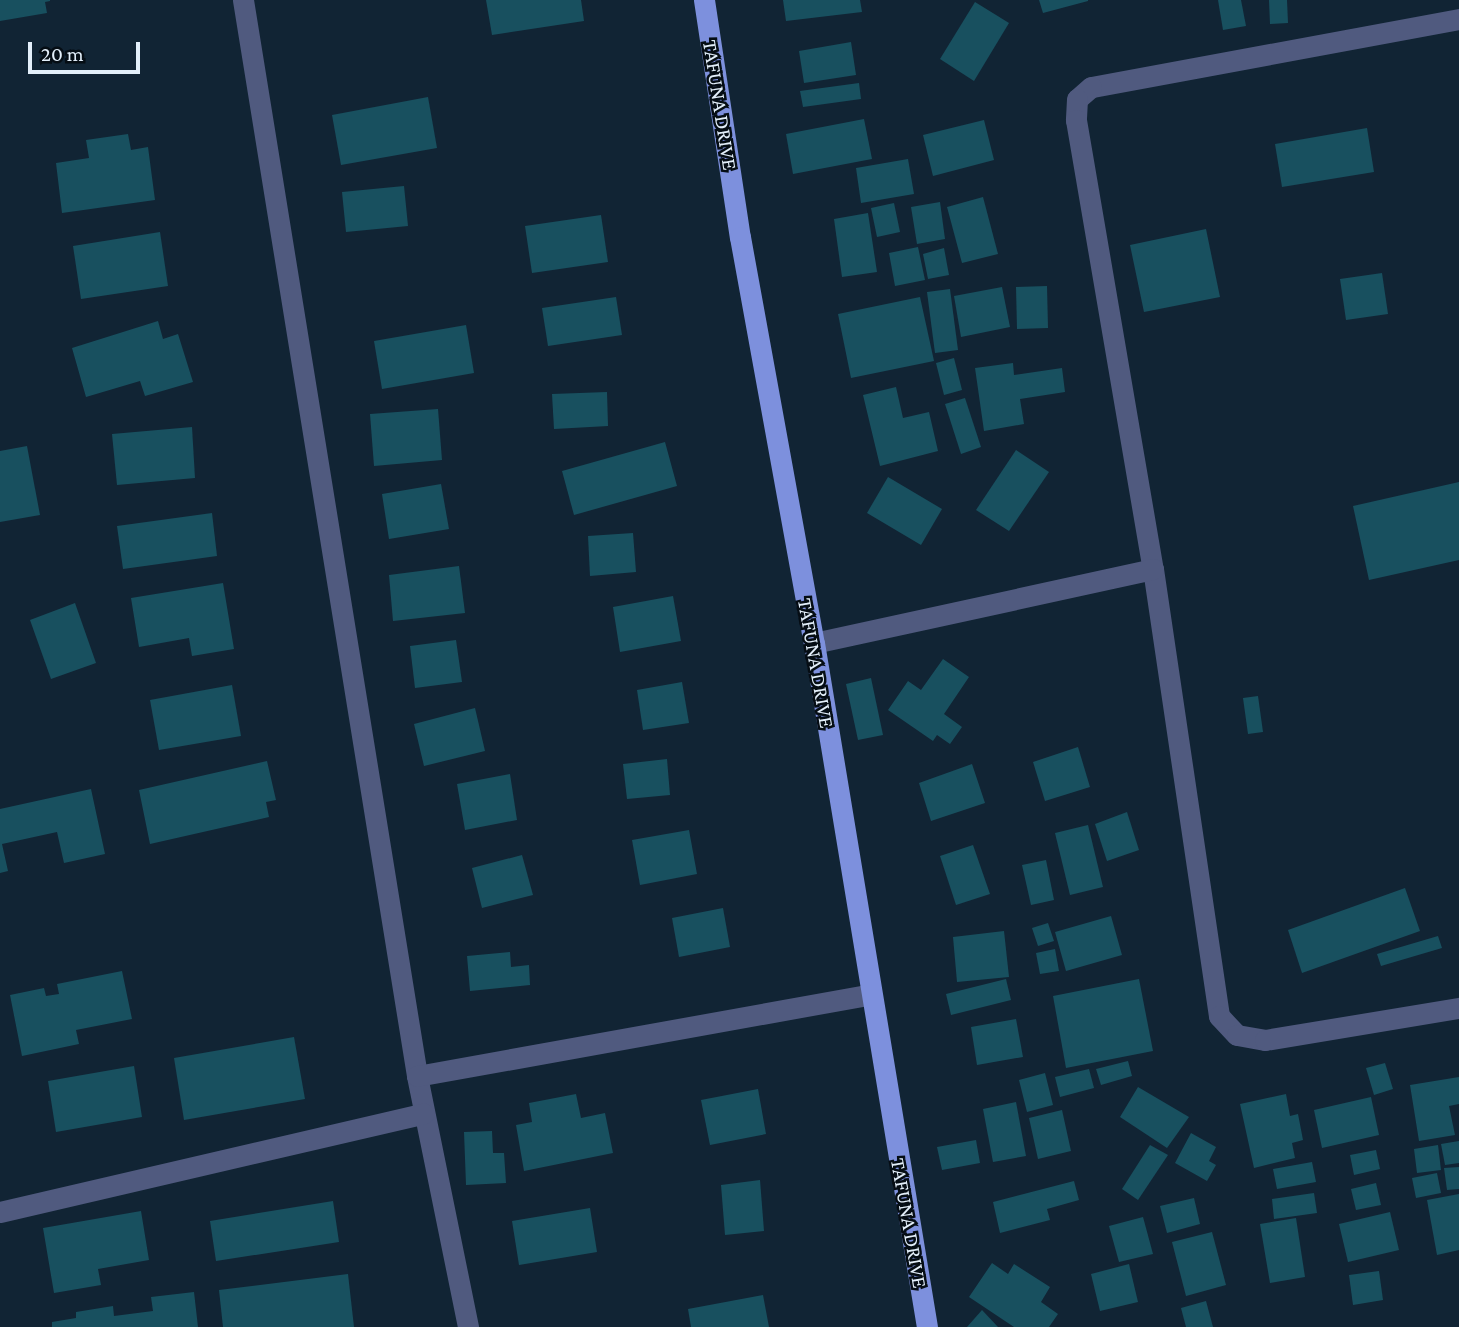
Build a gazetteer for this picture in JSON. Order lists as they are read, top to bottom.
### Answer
{
  "streets": {
    "main road": ["TAFUNA DRIVE"]
  },
  "scale_bar": "20 m"
}
